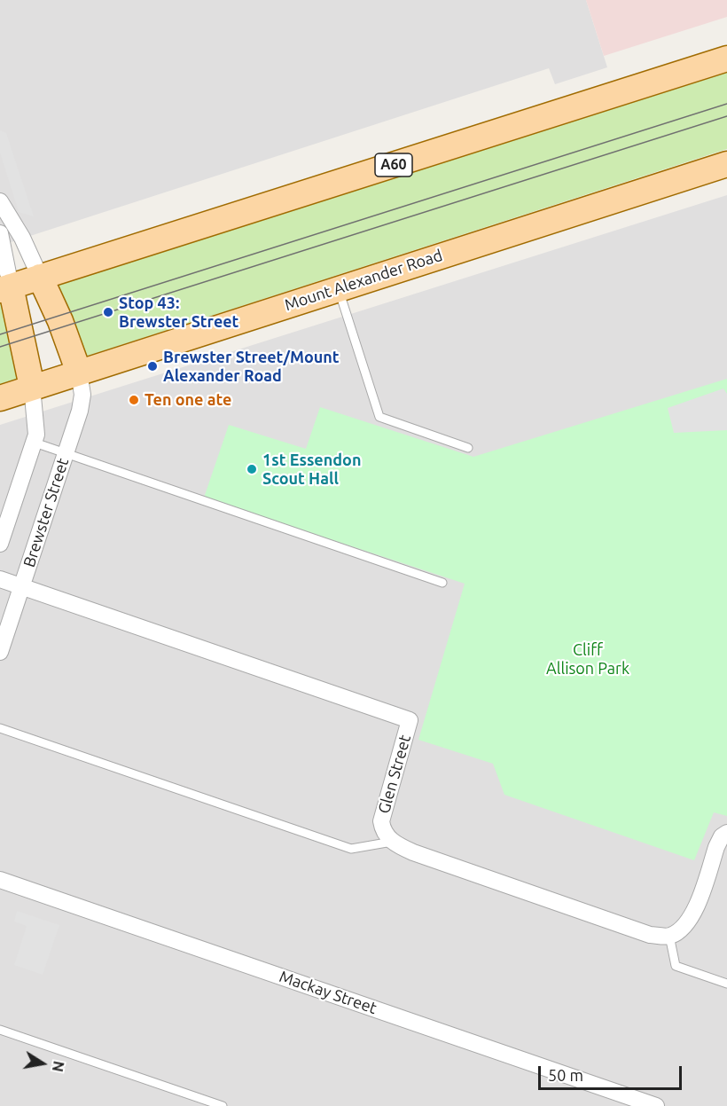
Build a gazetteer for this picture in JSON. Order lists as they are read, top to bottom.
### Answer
{
  "streets": {
    "main road": ["A60", "Mount Alexander Road"],
    "street": ["Brewster Street", "Glen Street", "Mackay Street"]
  },
  "crossings": [
    ["Mount Alexander Road", "Brewster Street"],
    ["Brewster Street", "Glen Street"]
  ],
  "parks": ["Cliff Allison Park"],
  "places": [
    "Stop 43: Brewster Street",
    "Brewster Street/Mount Alexander Road",
    "Ten one ate",
    "1st Essendon Scout Hall"
  ],
  "scale_bar": "50 m",
  "north": "right"
}
